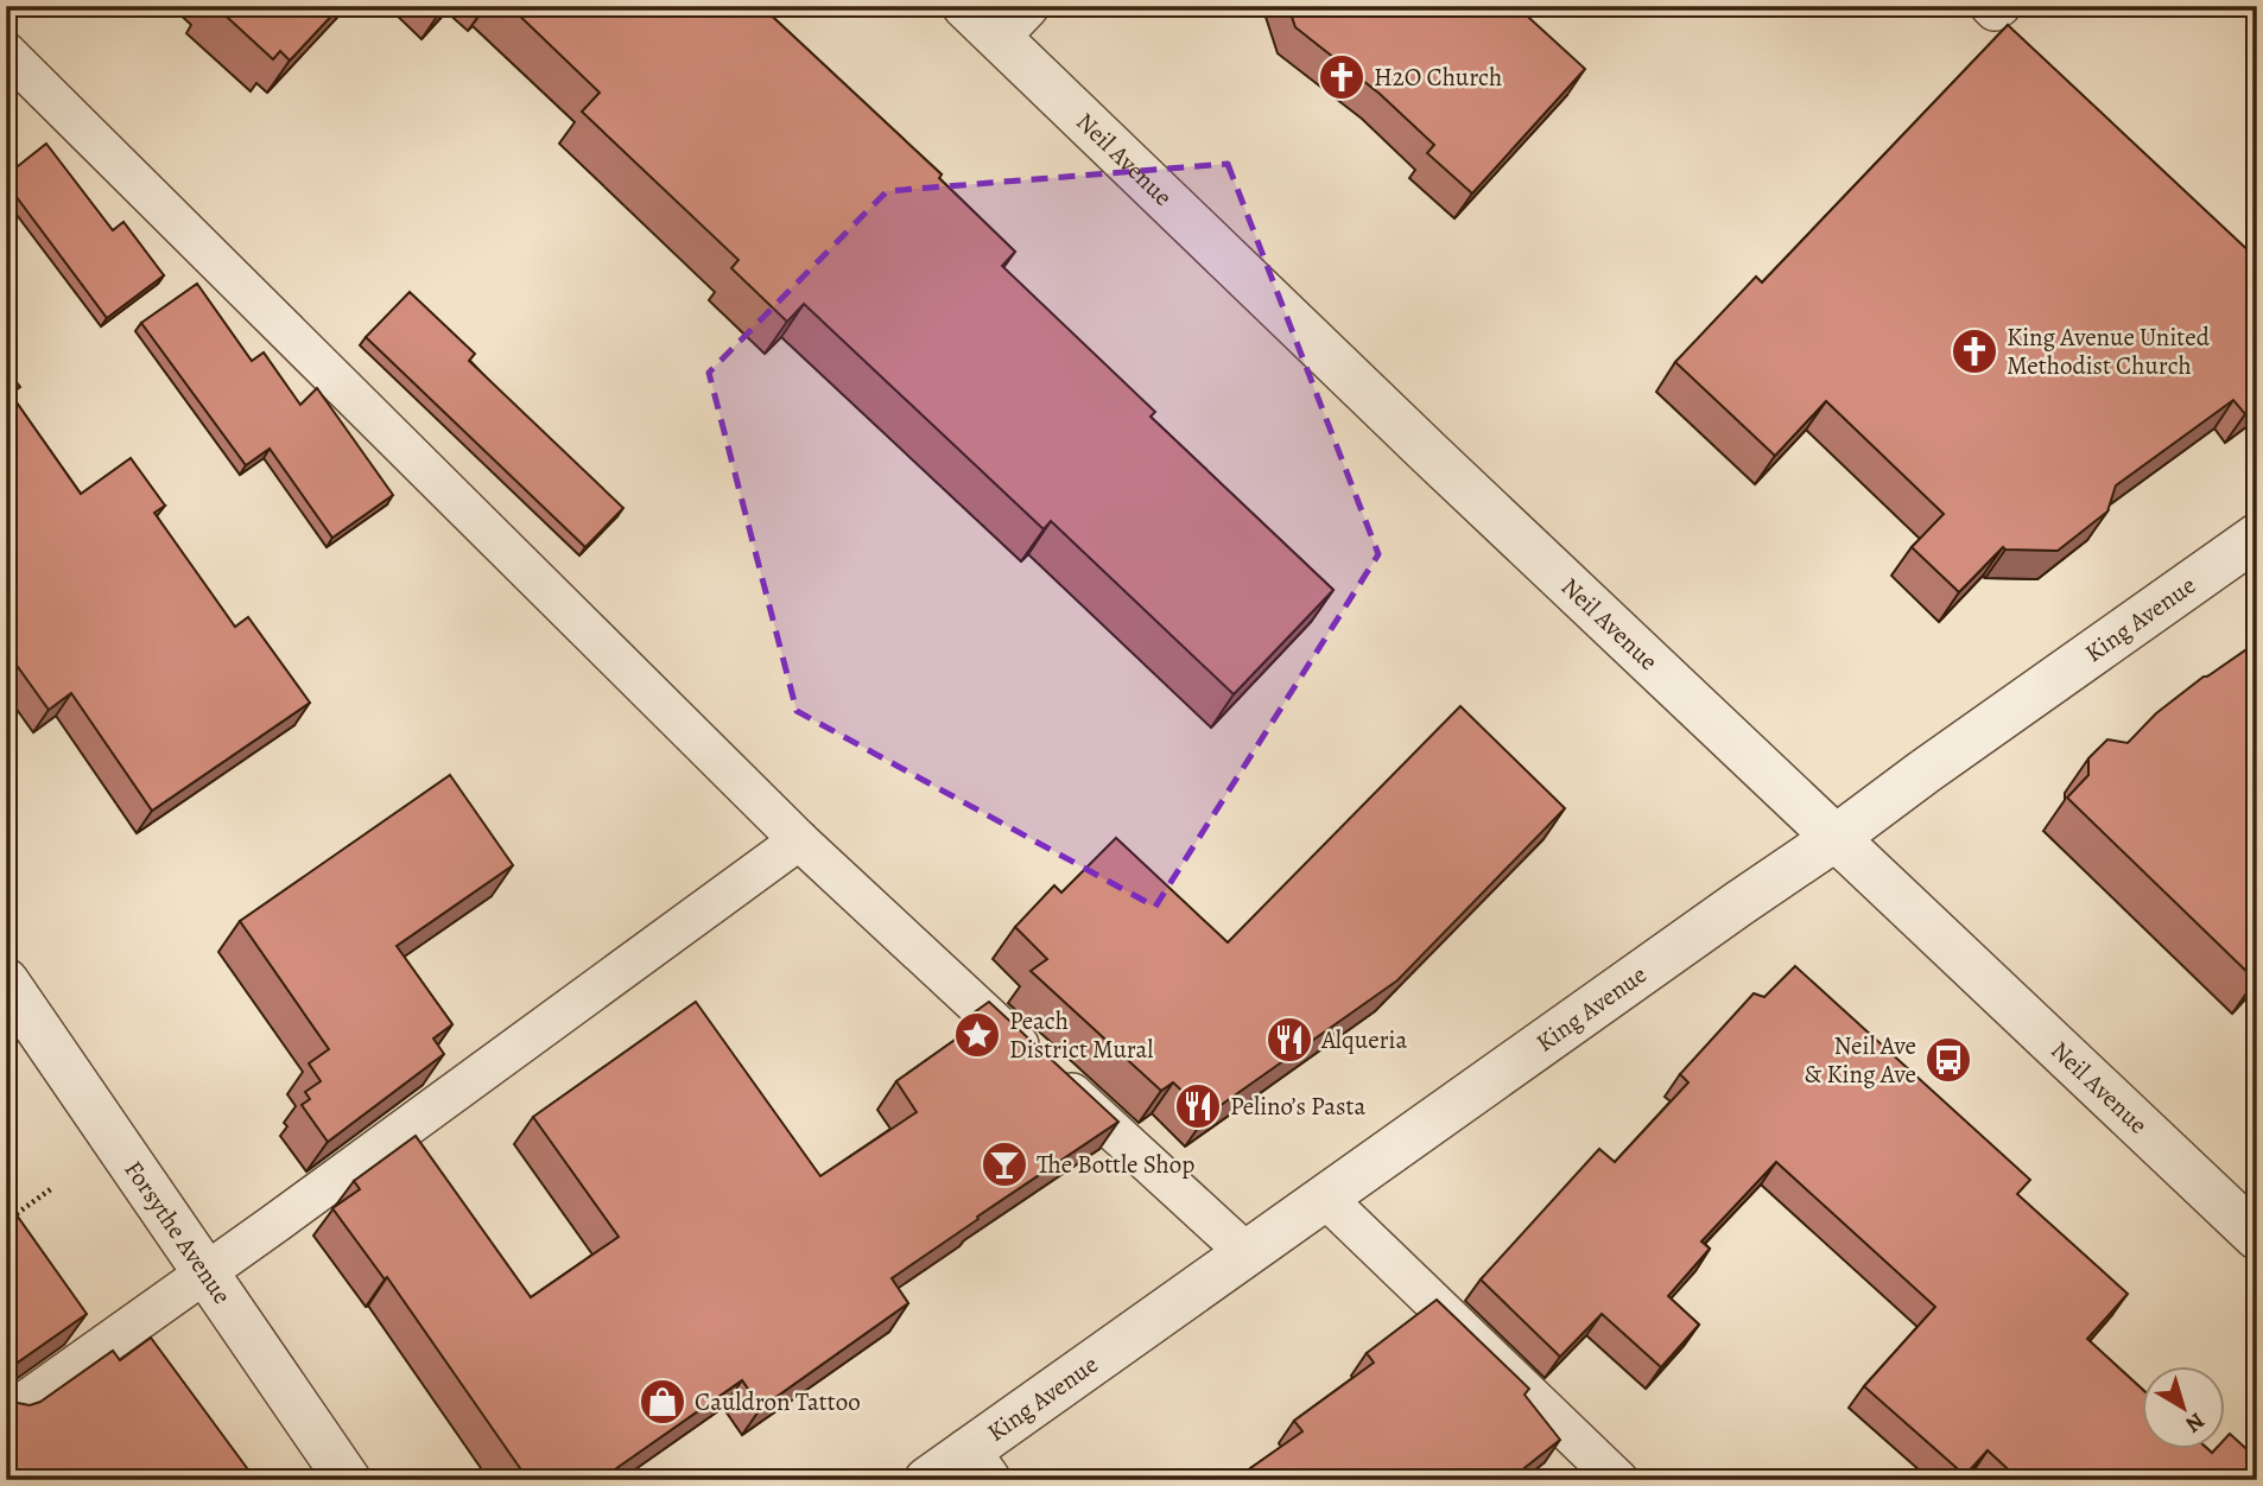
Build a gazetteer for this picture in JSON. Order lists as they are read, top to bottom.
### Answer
{
  "streets": {
    "street": ["Neil Avenue", "King Avenue", "Forsythe Avenue"]
  },
  "crossings": [
    ["Neil Avenue", "King Avenue"]
  ],
  "places": {
    "church": ["H2O Church", "King Avenue United Methodist Church"],
    "place": ["Peach District Mural"],
    "restaurant": ["Alqueria", "Pelino’s Pasta"],
    "bus stop": ["Neil Ave & King Ave"],
    "bar": ["The Bottle Shop"],
    "shop": ["Cauldron Tattoo"]
  },
  "north": "bottom right"
}
